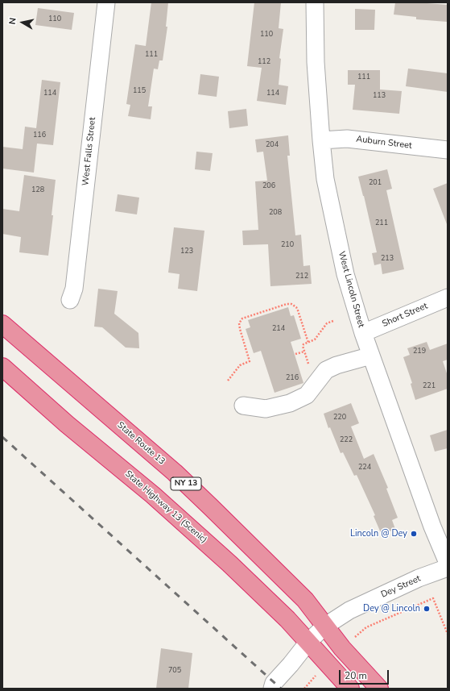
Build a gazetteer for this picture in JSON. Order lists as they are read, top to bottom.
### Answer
{
  "streets": {
    "highway": ["State Route 13", "NY 13", "State Highway 13 (Scenic)"],
    "street": [
      "Auburn Street",
      "West Falls Street",
      "West Lincoln Street",
      "Short Street",
      "Dey Street"
    ]
  },
  "crossings": [
    ["Auburn Street", "West Lincoln Street"],
    ["West Lincoln Street", "Short Street"],
    ["State Route 13", "NY 13"],
    ["State Route 13", "Dey Street"],
    ["NY 13", "Dey Street"],
    ["State Highway 13 (Scenic)", "Dey Street"]
  ],
  "places": ["Lincoln @ Dey", "Dey @ Lincoln"],
  "house_numbers": [
    "110",
    "110",
    "111",
    "112",
    "111",
    "115",
    "114",
    "114",
    "113",
    "116",
    "204",
    "201",
    "206",
    "128",
    "208",
    "211",
    "210",
    "123",
    "213",
    "212",
    "214",
    "219",
    "216",
    "221",
    "220",
    "222",
    "224",
    "705"
  ],
  "scale_bar": "20 m",
  "north": "left"
}
